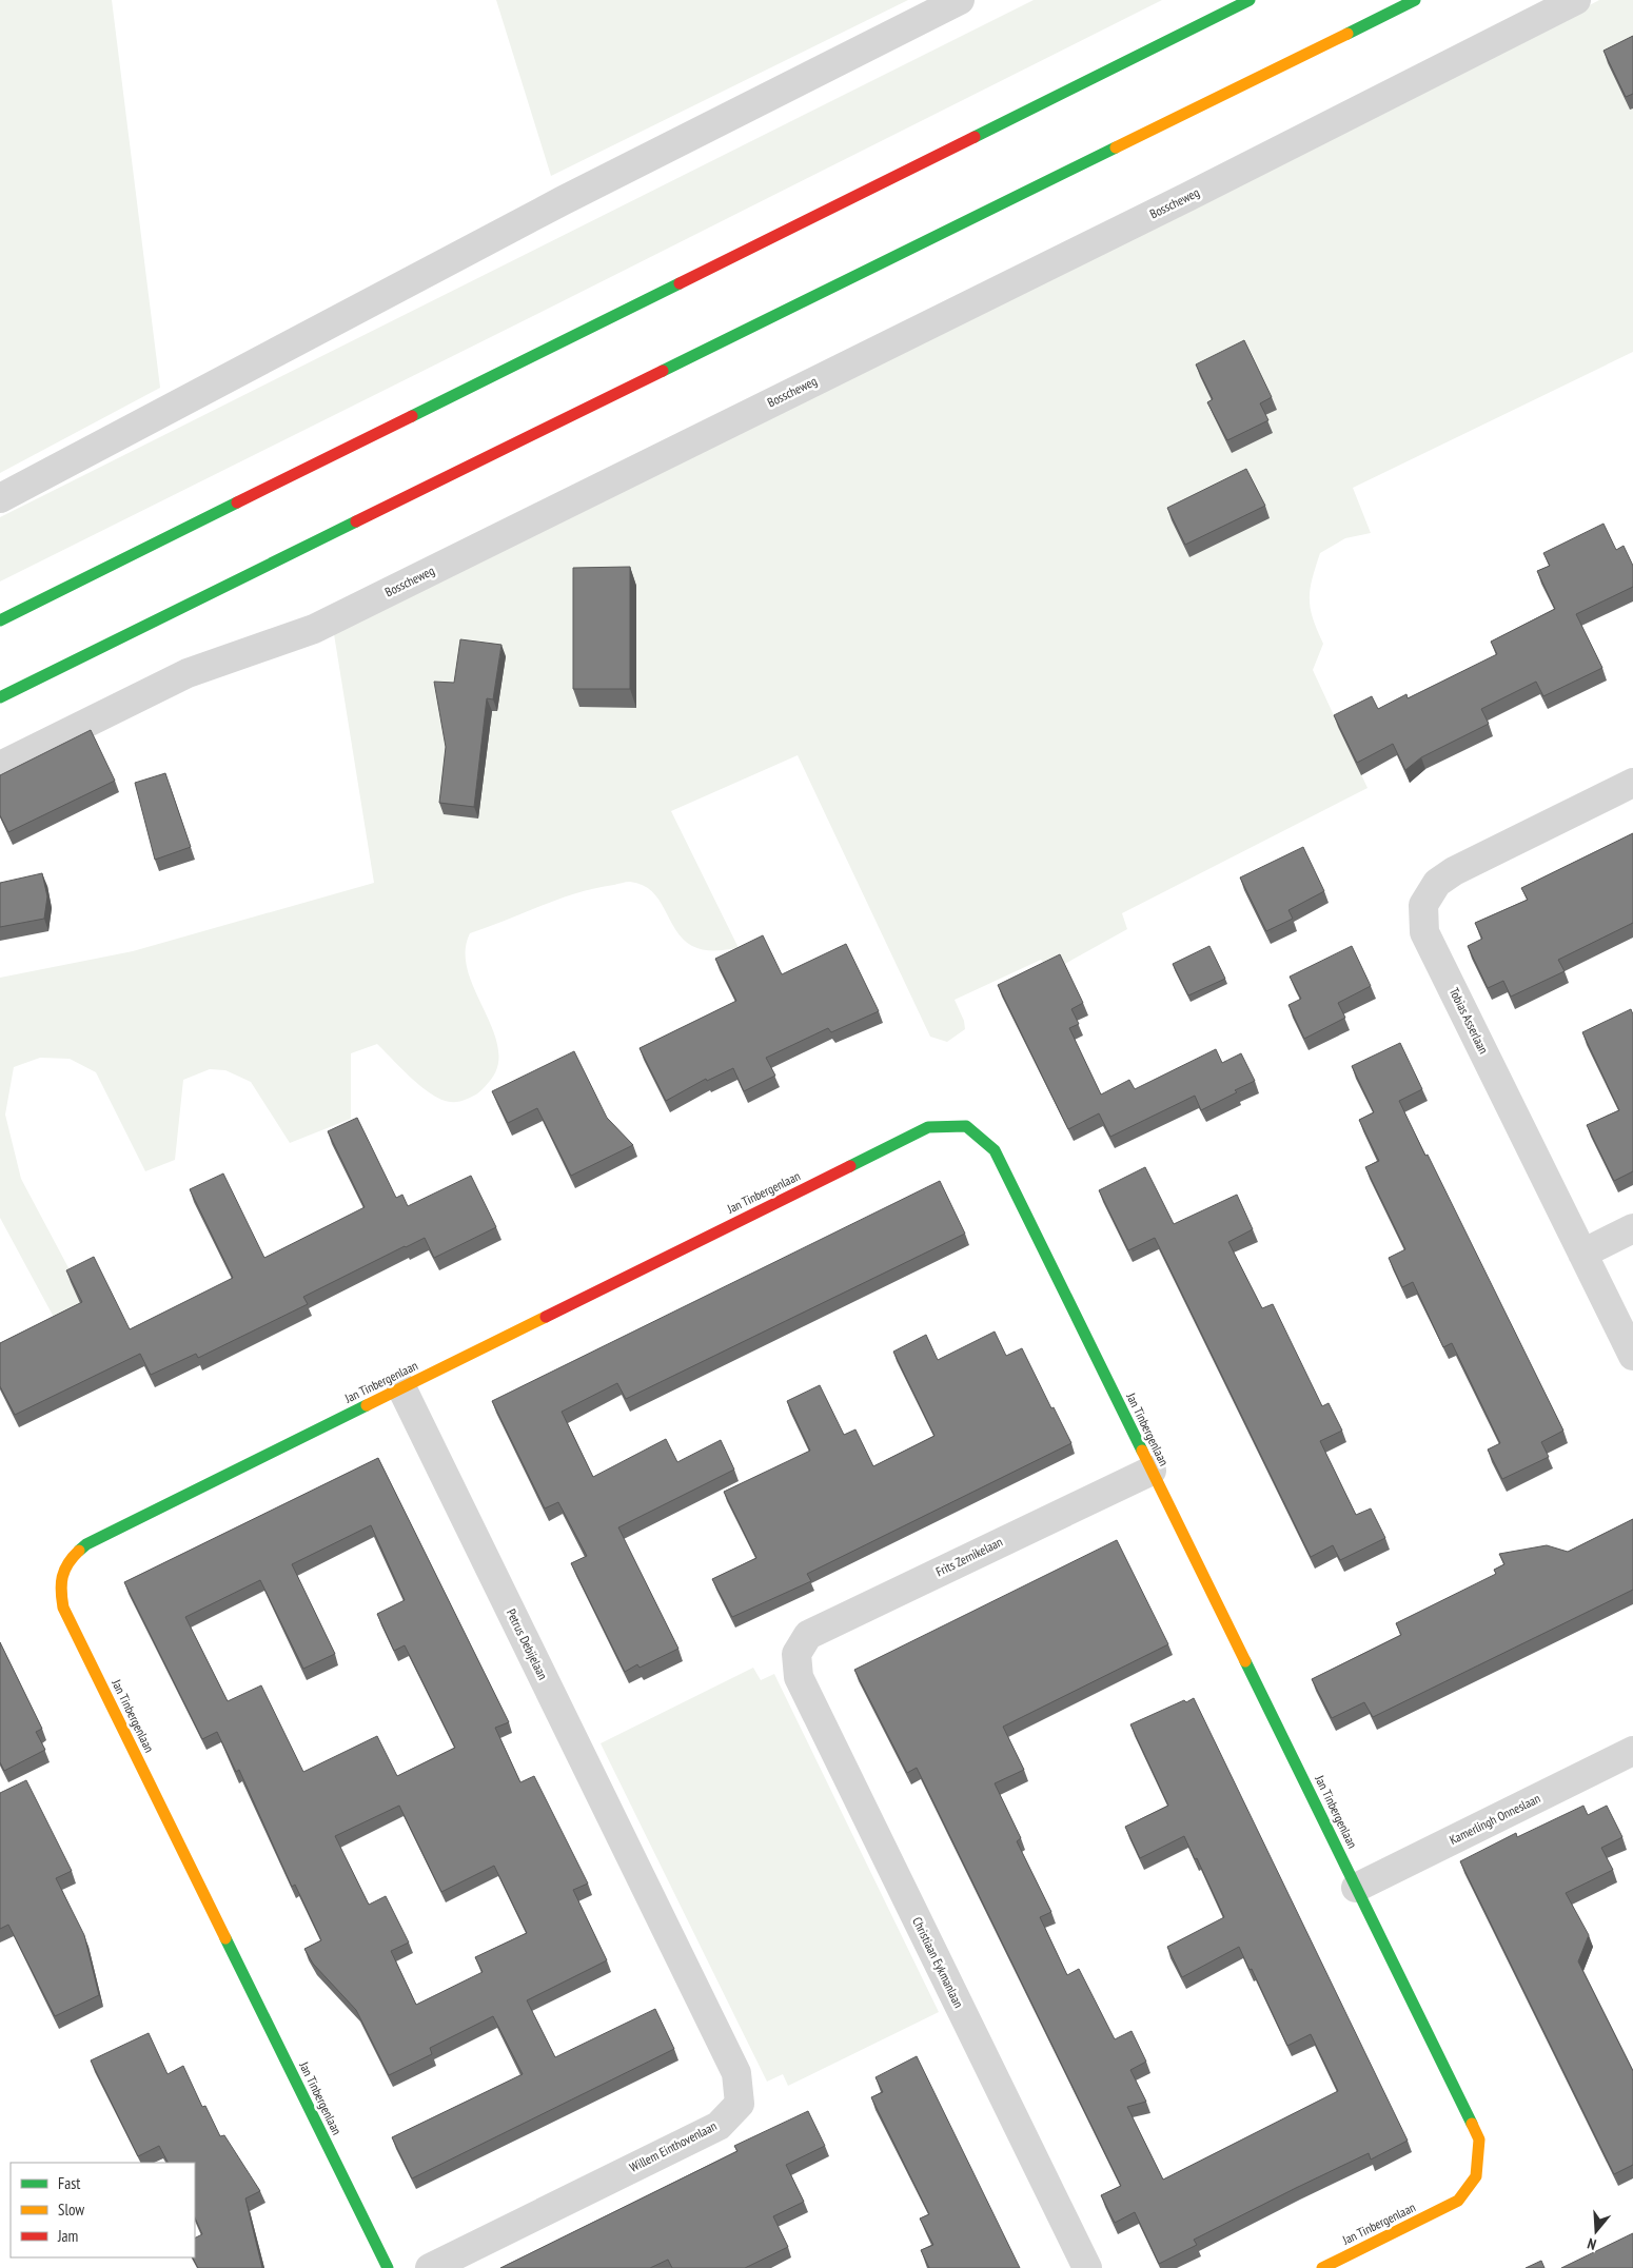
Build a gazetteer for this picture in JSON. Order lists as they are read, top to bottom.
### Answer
{
  "streets": {
    "street": [
      "Bosscheweg",
      "Tobias Asserlaan",
      "Jan Tinbergenlaan",
      "Frits Zernikelaan",
      "Petrus Debijelaan",
      "Kamerlingh Onneslaan",
      "Christiaan Eykmanlaan",
      "Willem Einthovenlaan"
    ]
  },
  "crossings": [
    ["Jan Tinbergenlaan", "Frits Zernikelaan"],
    ["Jan Tinbergenlaan", "Petrus Debijelaan"],
    ["Jan Tinbergenlaan", "Kamerlingh Onneslaan"],
    ["Frits Zernikelaan", "Christiaan Eykmanlaan"],
    ["Petrus Debijelaan", "Willem Einthovenlaan"]
  ],
  "legend": ["Fast", "Slow", "Jam"],
  "north": "bottom"
}
